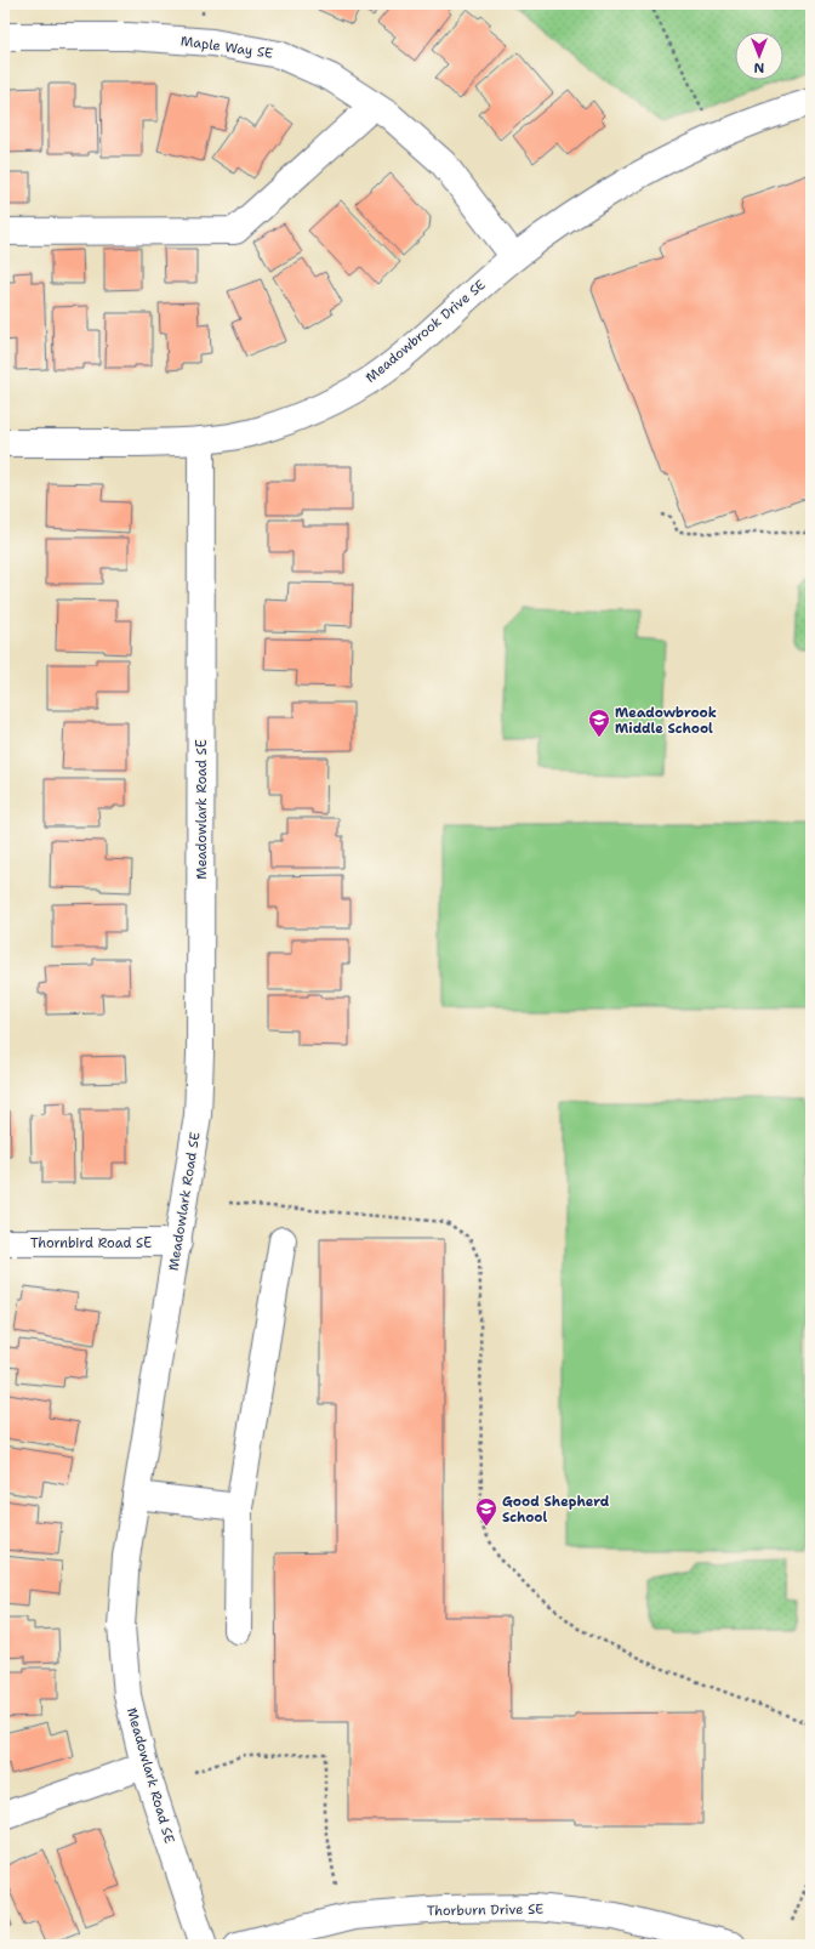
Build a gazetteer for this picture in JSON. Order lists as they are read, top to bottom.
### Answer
{
  "streets": {
    "street": [
      "Maple Way SE",
      "Meadowbrook Drive SE",
      "Meadowlark Road SE",
      "Thornbird Road SE",
      "Thorburn Drive SE"
    ]
  },
  "crossings": [
    ["Maple Way SE", "Meadowbrook Drive SE"],
    ["Meadowbrook Drive SE", "Meadowlark Road SE"],
    ["Meadowlark Road SE", "Thornbird Road SE"]
  ],
  "places": {
    "school or university": ["Meadowbrook Middle School", "Good Shepherd School"]
  },
  "north": "bottom"
}
